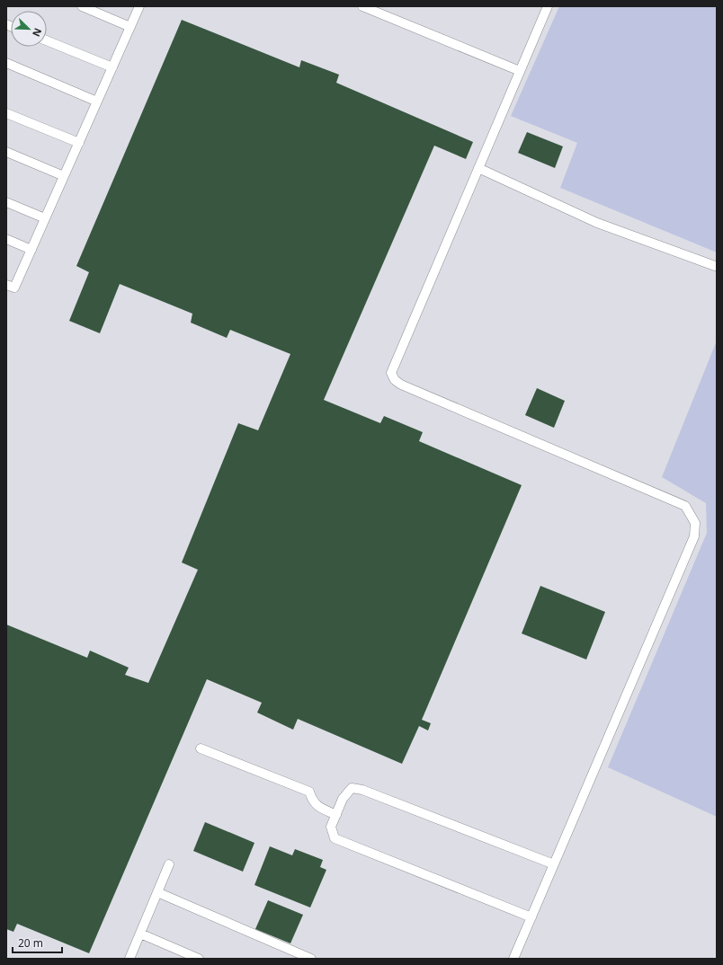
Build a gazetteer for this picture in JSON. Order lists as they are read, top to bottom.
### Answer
{
  "scale_bar": "20 m",
  "north": "bottom right"
}
